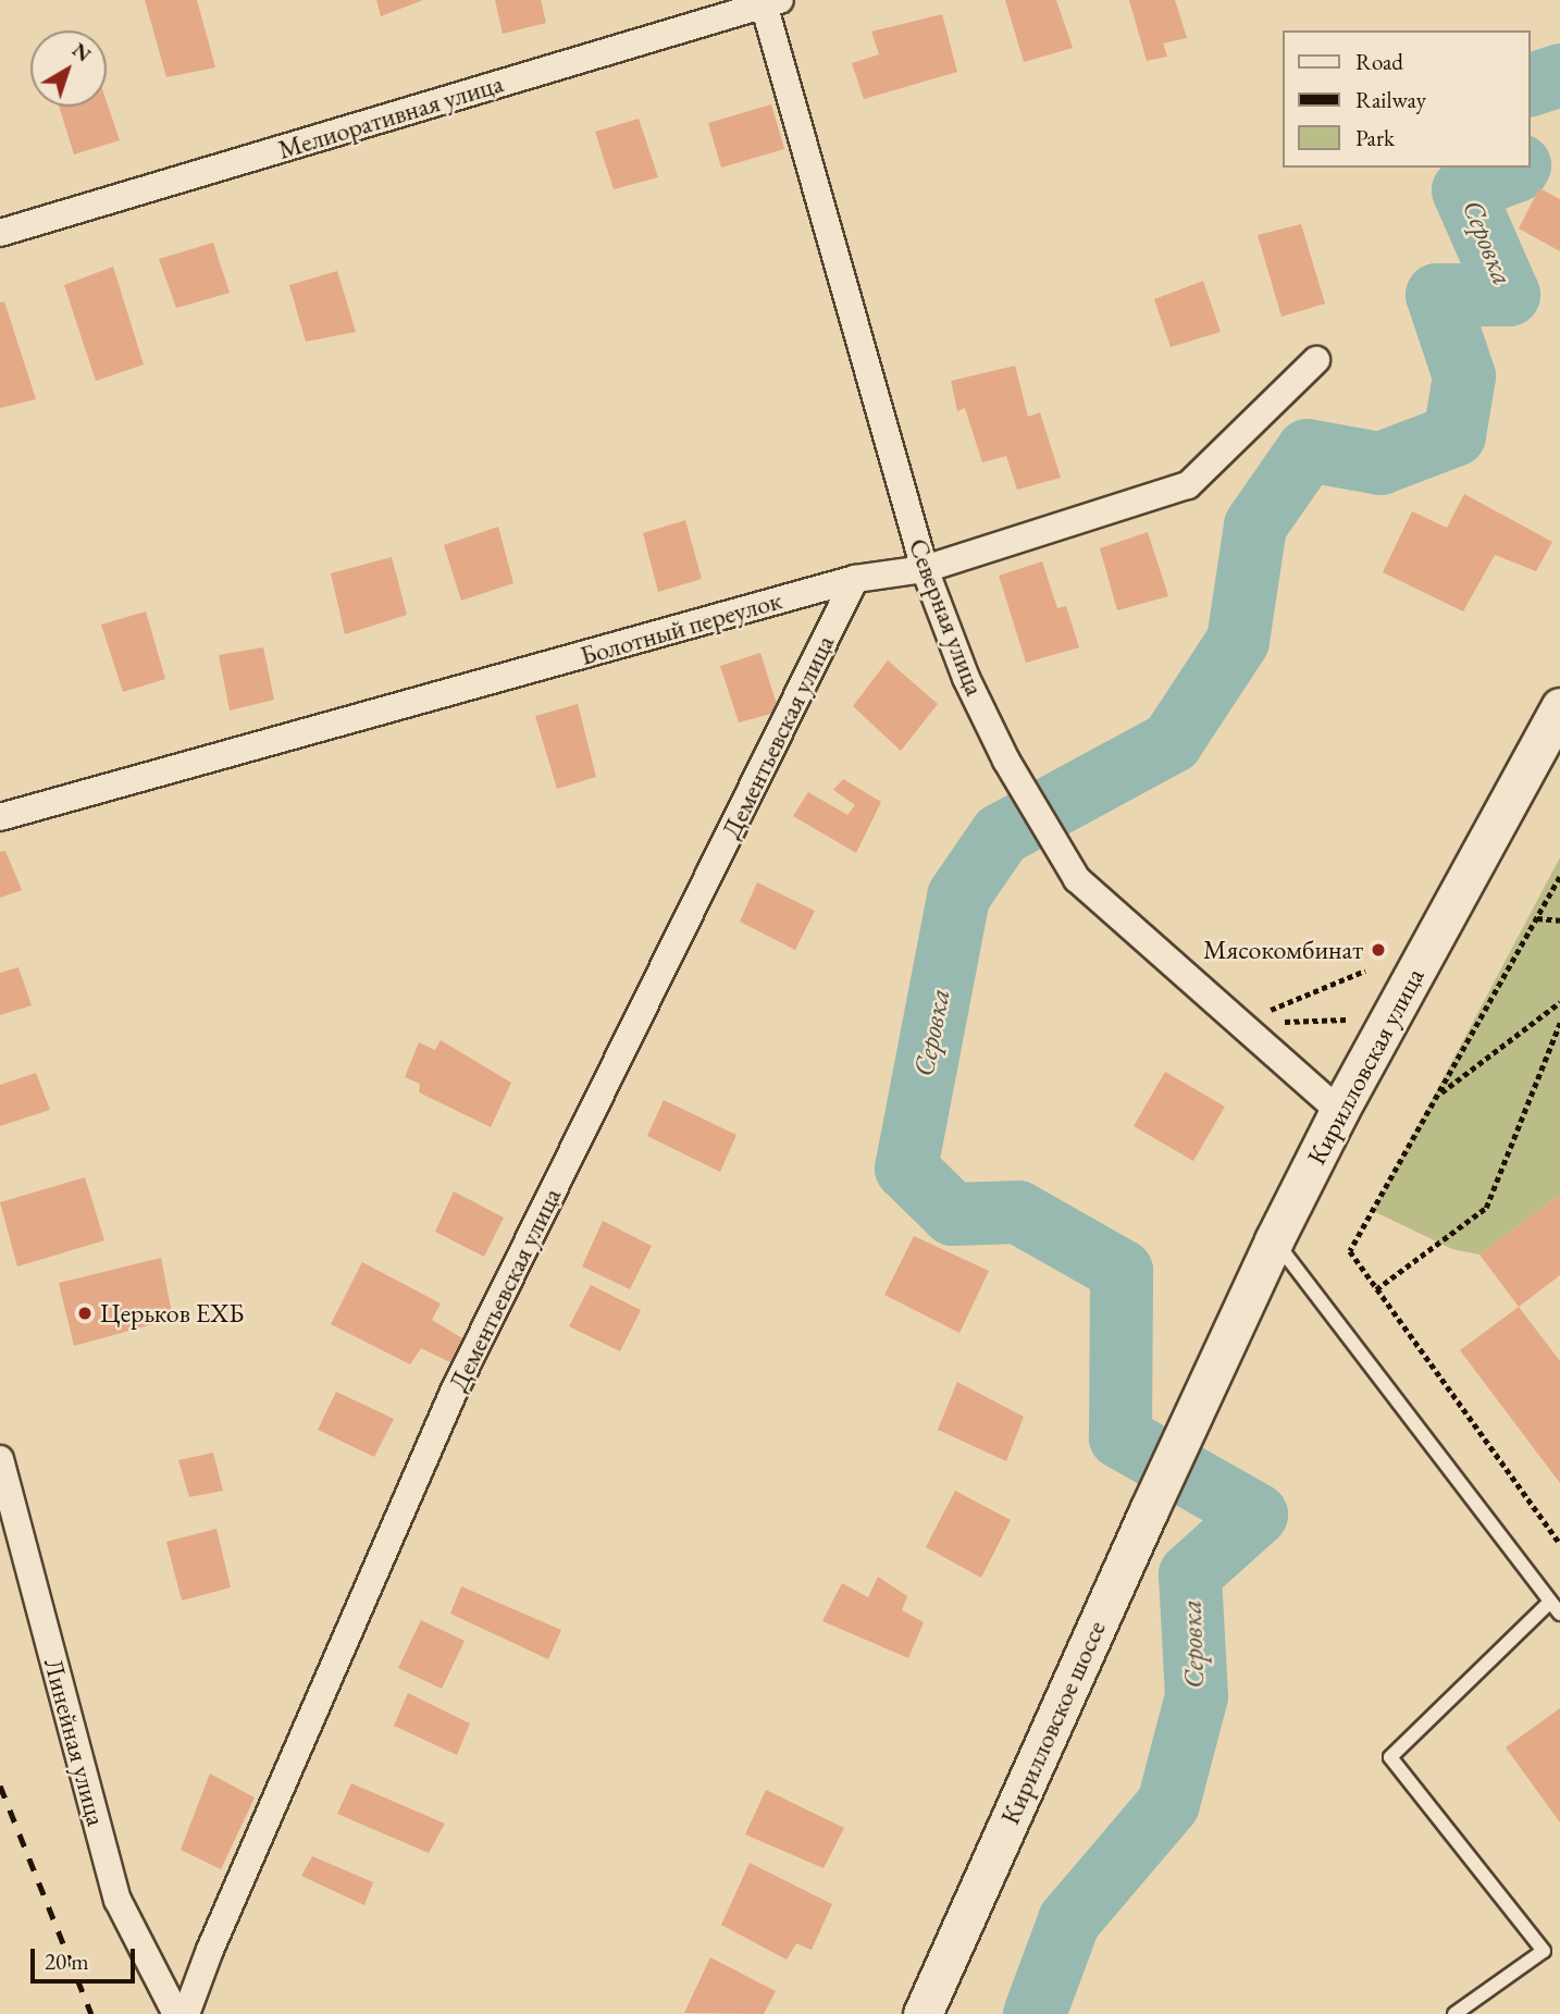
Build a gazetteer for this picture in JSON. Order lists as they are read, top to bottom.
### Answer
{
  "streets": {
    "main road": ["Кирилловская улица", "Кирилловское шоссе"],
    "street": [
      "Мелиоративная улица",
      "Северная улица",
      "Болотный переулок",
      "Дементьевская улица",
      "Линейная улица"
    ]
  },
  "crossings": [
    ["Мелиоративная улица", "Северная улица"],
    ["Северная улица", "Болотный переулок"],
    ["Северная улица", "Кирилловская улица"],
    ["Болотный переулок", "Дементьевская улица"],
    ["Кирилловская улица", "Кирилловское шоссе"]
  ],
  "water": ["Серовка"],
  "places": ["Мясокомбинат", "Церьков ЕХБ"],
  "legend": ["Road", "Railway", "Park"],
  "scale_bar": "20 m",
  "north": "top right"
}
